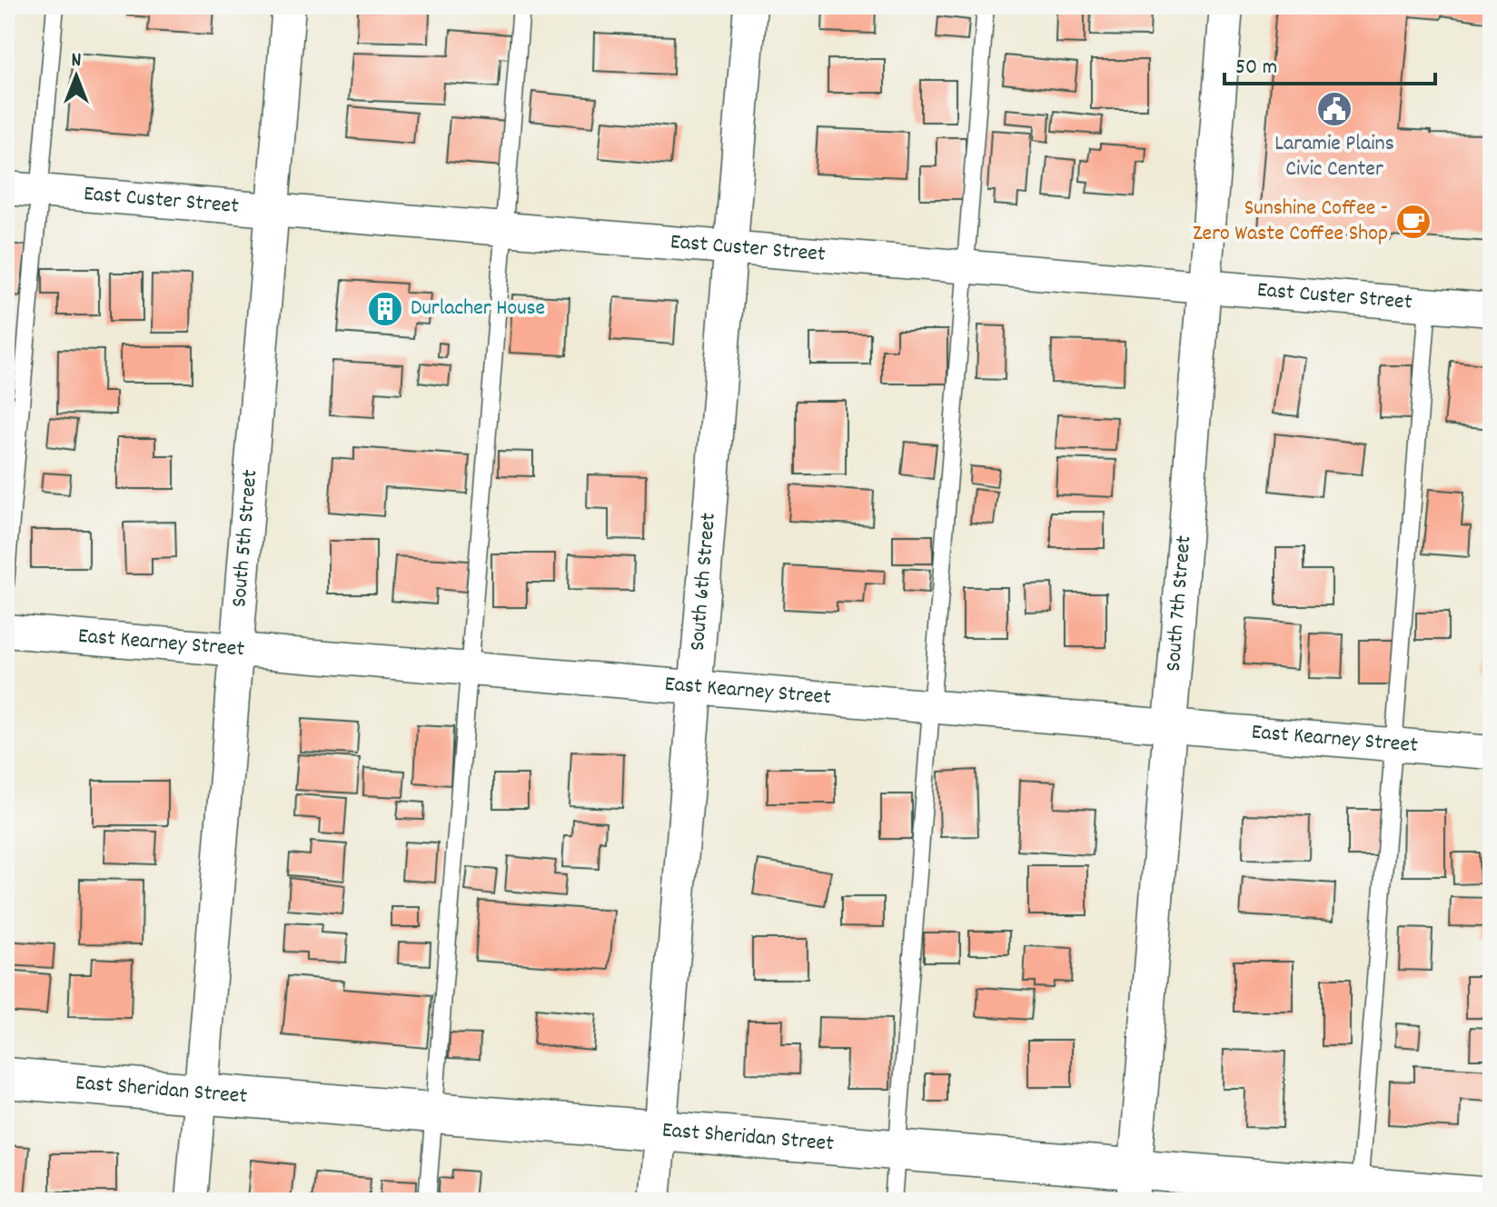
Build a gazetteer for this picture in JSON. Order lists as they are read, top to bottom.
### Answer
{
  "streets": {
    "street": [
      "East Custer Street",
      "South 5th Street",
      "South 6th Street",
      "South 7th Street",
      "East Kearney Street",
      "East Sheridan Street"
    ]
  },
  "crossings": [
    ["East Custer Street", "South 5th Street"],
    ["East Custer Street", "South 6th Street"],
    ["East Custer Street", "South 7th Street"],
    ["South 5th Street", "East Kearney Street"],
    ["South 5th Street", "East Sheridan Street"],
    ["South 6th Street", "East Kearney Street"],
    ["South 6th Street", "East Sheridan Street"],
    ["South 7th Street", "East Kearney Street"],
    ["South 7th Street", "East Sheridan Street"]
  ],
  "places": {
    "public building": ["Laramie Plains Civic Center"],
    "cafe": ["Sunshine Coffee - Zero Waste Coffee Shop"],
    "building": ["Durlacher House"]
  },
  "scale_bar": "50 m",
  "north": "top"
}
